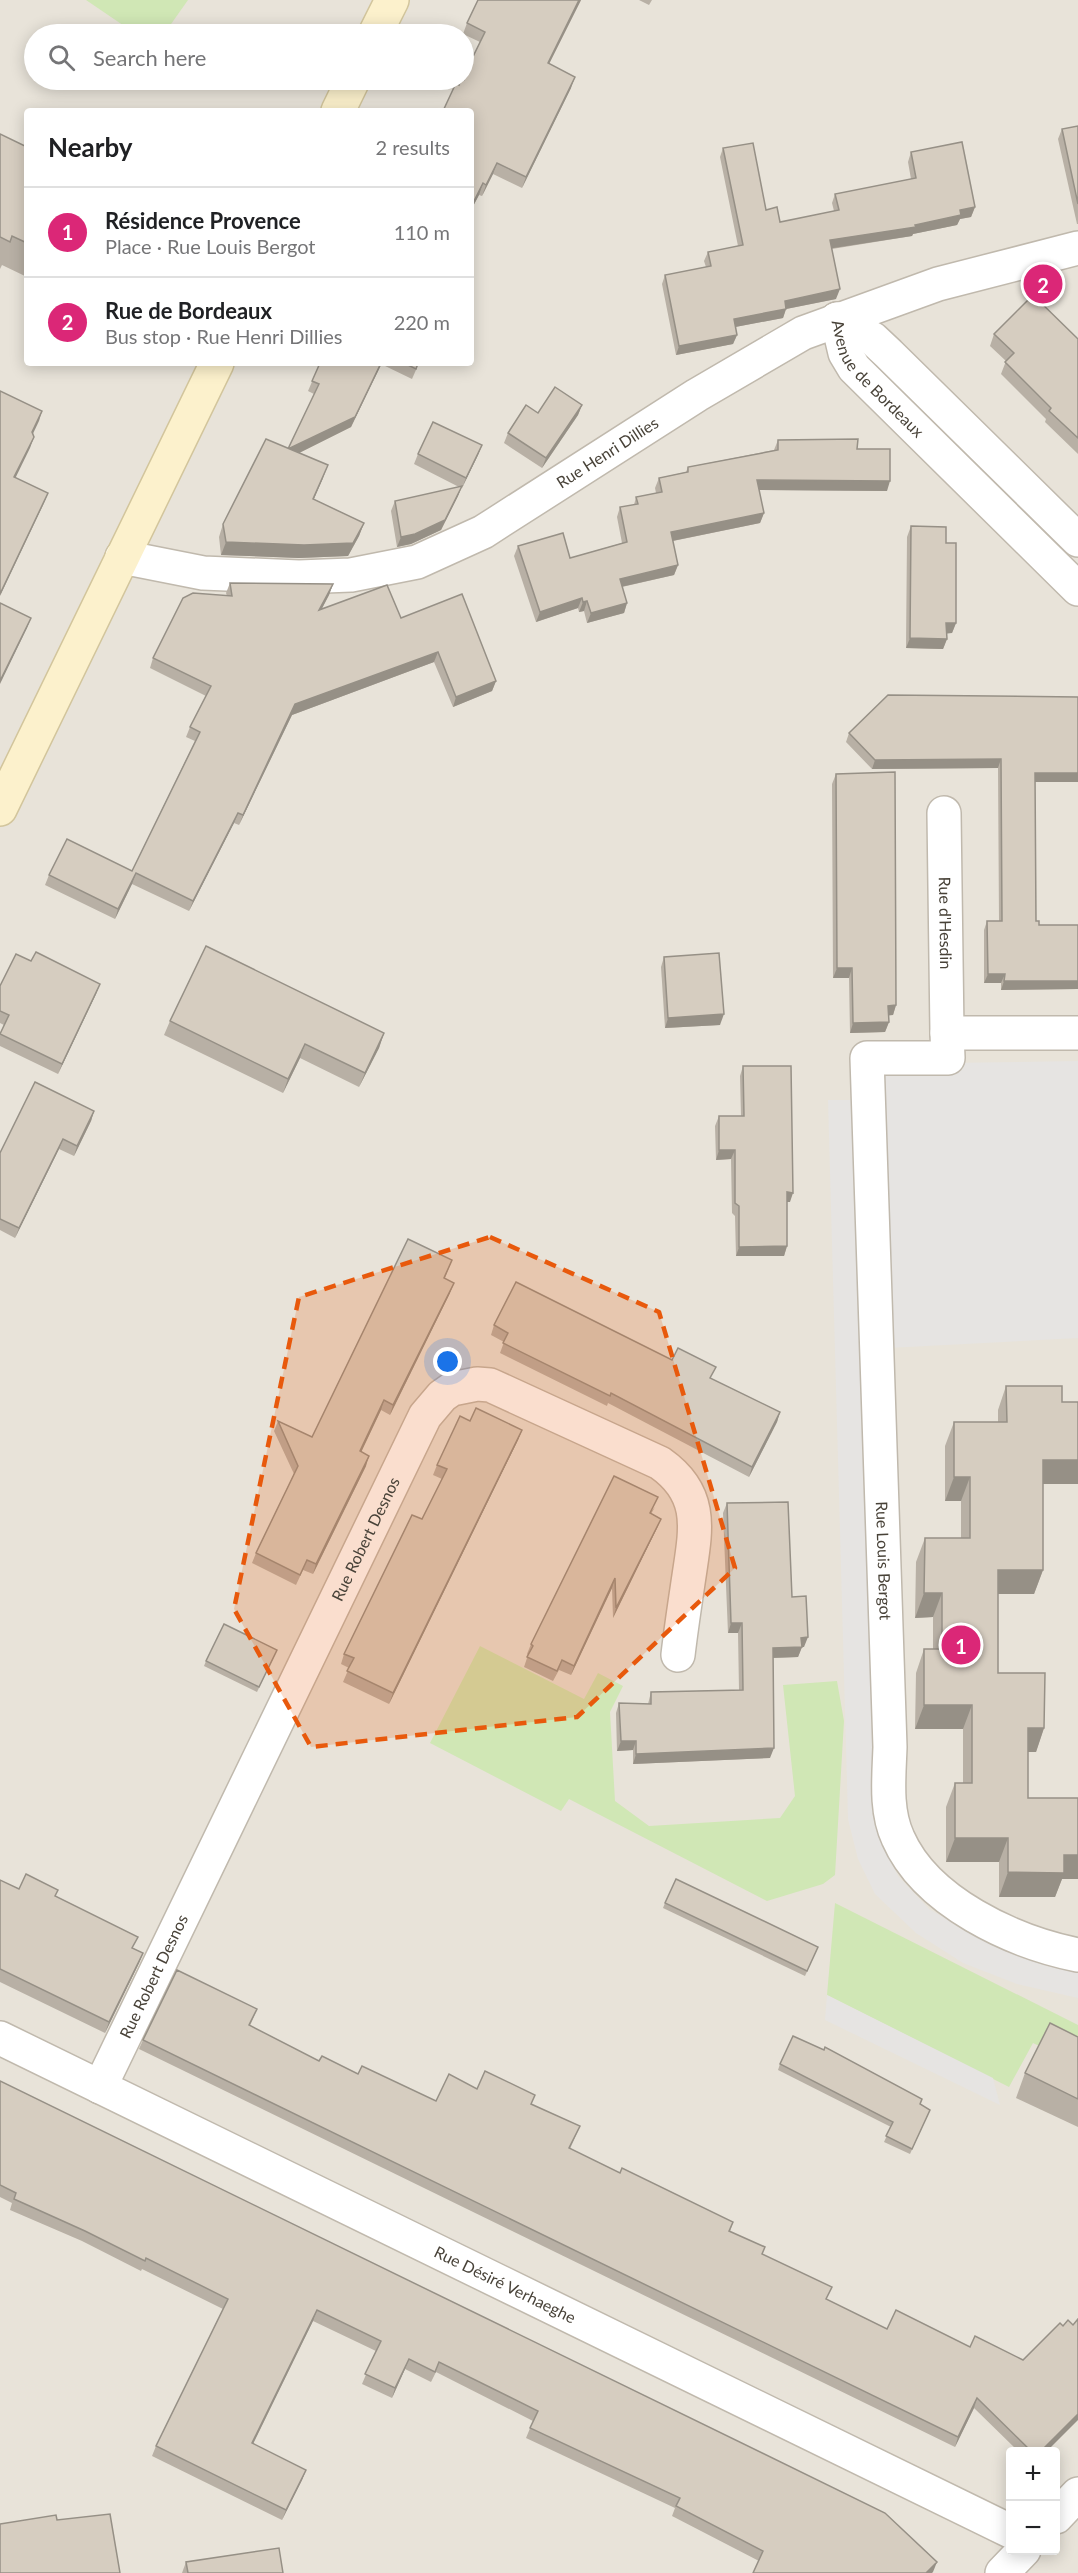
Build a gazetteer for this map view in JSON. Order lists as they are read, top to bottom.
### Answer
{
  "streets": {
    "street": [
      "Avenue de Bordeaux",
      "Rue Henri Dillies",
      "Rue d'Hesdin",
      "Rue Robert Desnos",
      "Rue Louis Bergot",
      "Rue Désiré Verhaeghe"
    ]
  },
  "crossings": [
    ["Avenue de Bordeaux", "Rue Henri Dillies"],
    ["Rue d'Hesdin", "Rue Louis Bergot"],
    ["Rue Robert Desnos", "Rue Désiré Verhaeghe"]
  ],
  "page": {
    "search": "Search here",
    "heading": ["Nearby", "2 results"],
    "list": [
      {
        "mark": "1",
        "name": "Résidence Provence",
        "note": "Place · Rue Louis Bergot",
        "value": "110 m"
      },
      {
        "mark": "2",
        "name": "Rue de Bordeaux",
        "note": "Bus stop · Rue Henri Dillies",
        "value": "220 m"
      }
    ],
    "pins": ["2", "1"],
    "map_buttons": ["+", "−"]
  }
}
